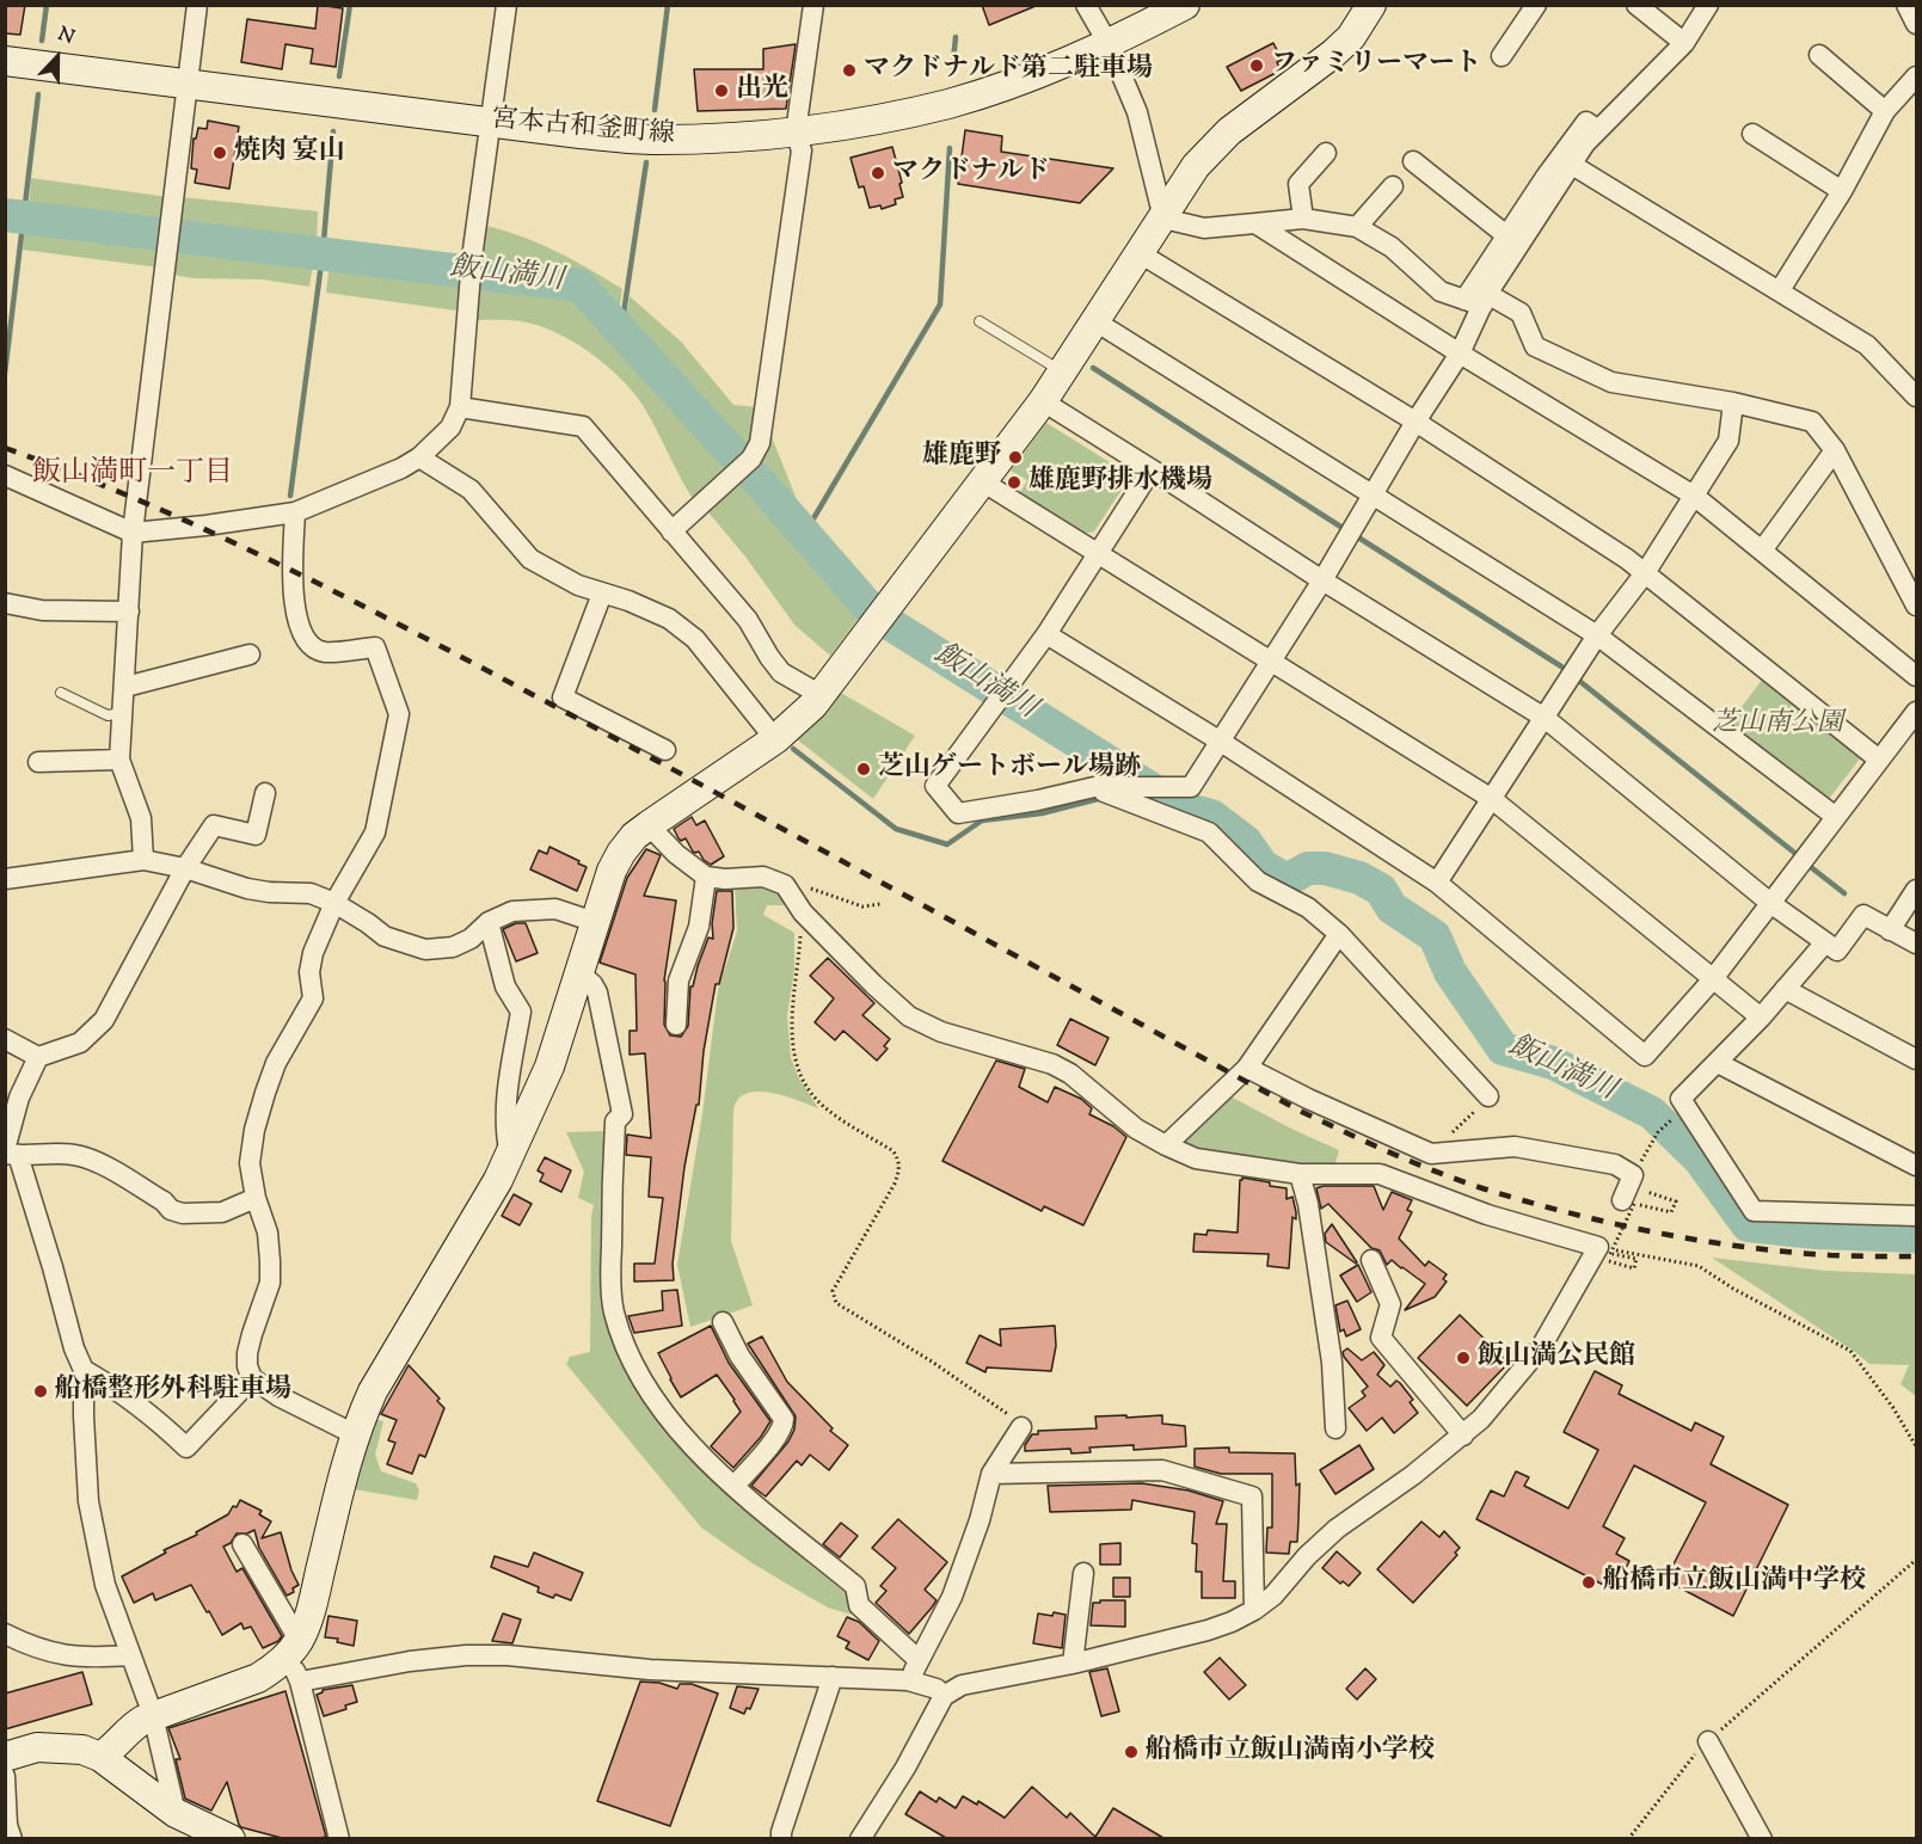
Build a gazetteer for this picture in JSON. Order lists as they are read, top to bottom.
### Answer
{
  "streets": {
    "street": ["宮本古和釜町線"]
  },
  "districts": ["飯山満町一丁目"],
  "water": ["飯山満川"],
  "parks": ["芝山南公園"],
  "places": [
    "ファミリーマート",
    "マクドナルド第二駐車場",
    "出光",
    "焼肉 宴山",
    "マクドナルド",
    "雄鹿野",
    "雄鹿野排水機場",
    "芝山ゲートボール場跡",
    "飯山満公民館",
    "船橋整形外科駐車場",
    "船橋市立飯山満中学校",
    "船橋市立飯山満南小学校"
  ],
  "north": "top"
}
